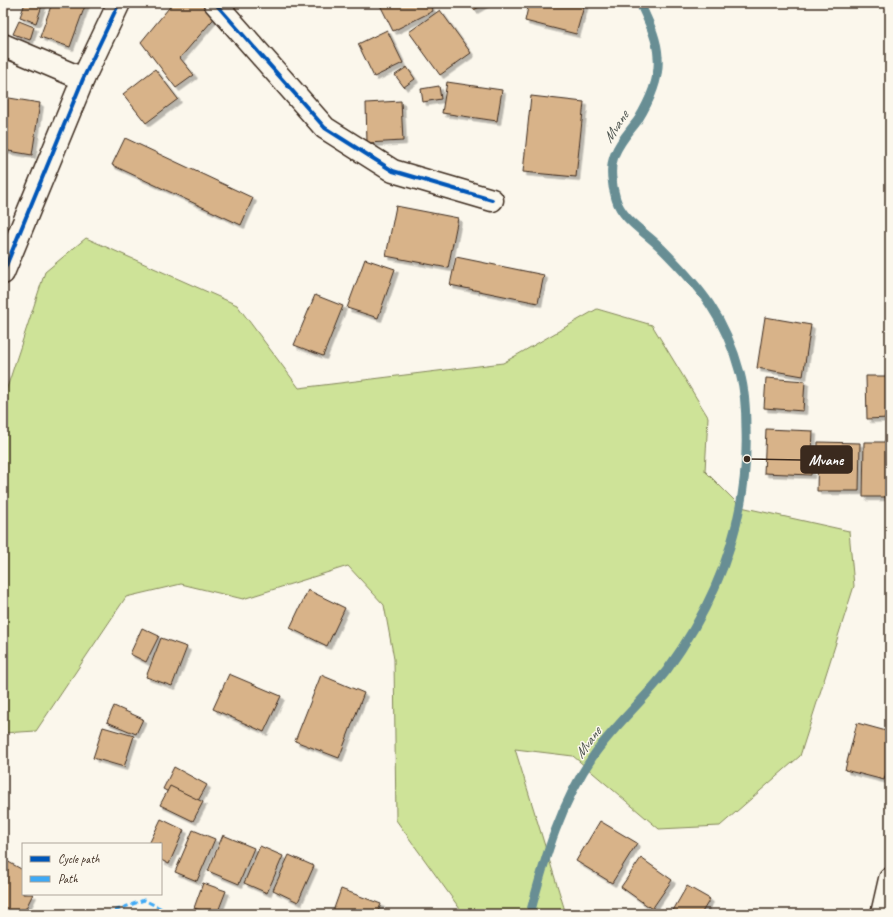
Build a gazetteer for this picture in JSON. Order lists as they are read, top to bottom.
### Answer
{
  "water": ["Mvane"],
  "places": ["Mvane"],
  "legend": ["Cycle path", "Path"]
}
